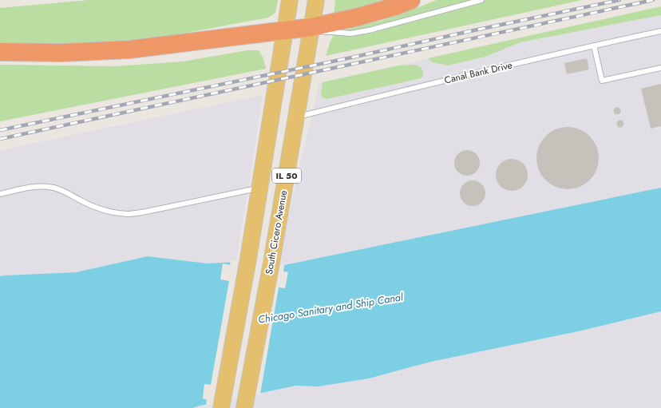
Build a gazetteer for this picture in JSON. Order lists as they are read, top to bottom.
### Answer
{
  "streets": {
    "main road": ["IL 50", "South Cicero Avenue"],
    "lane": ["Canal Bank Drive"]
  },
  "crossings": [
    ["Canal Bank Drive", "South Cicero Avenue"]
  ],
  "water": ["Chicago Sanitary and Ship Canal"]
}
